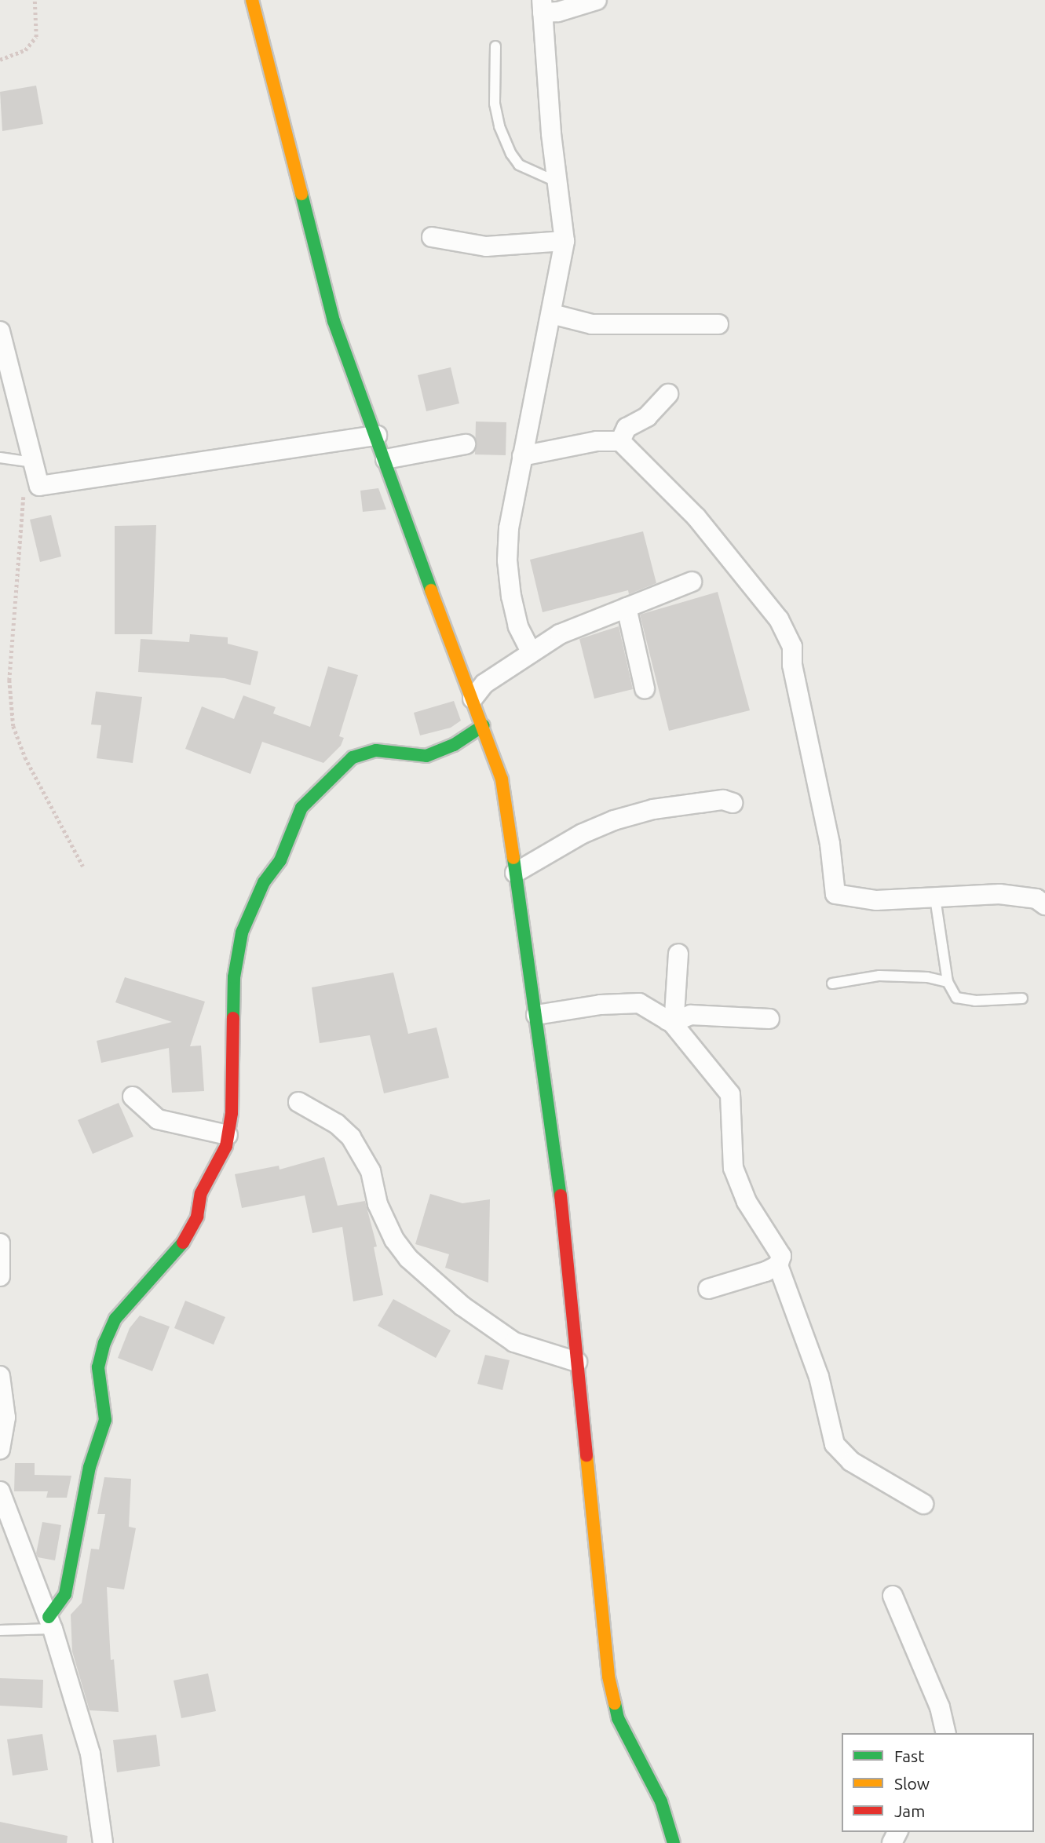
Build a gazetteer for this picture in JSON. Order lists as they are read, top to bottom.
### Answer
{
  "legend": ["Fast", "Slow", "Jam"]
}
